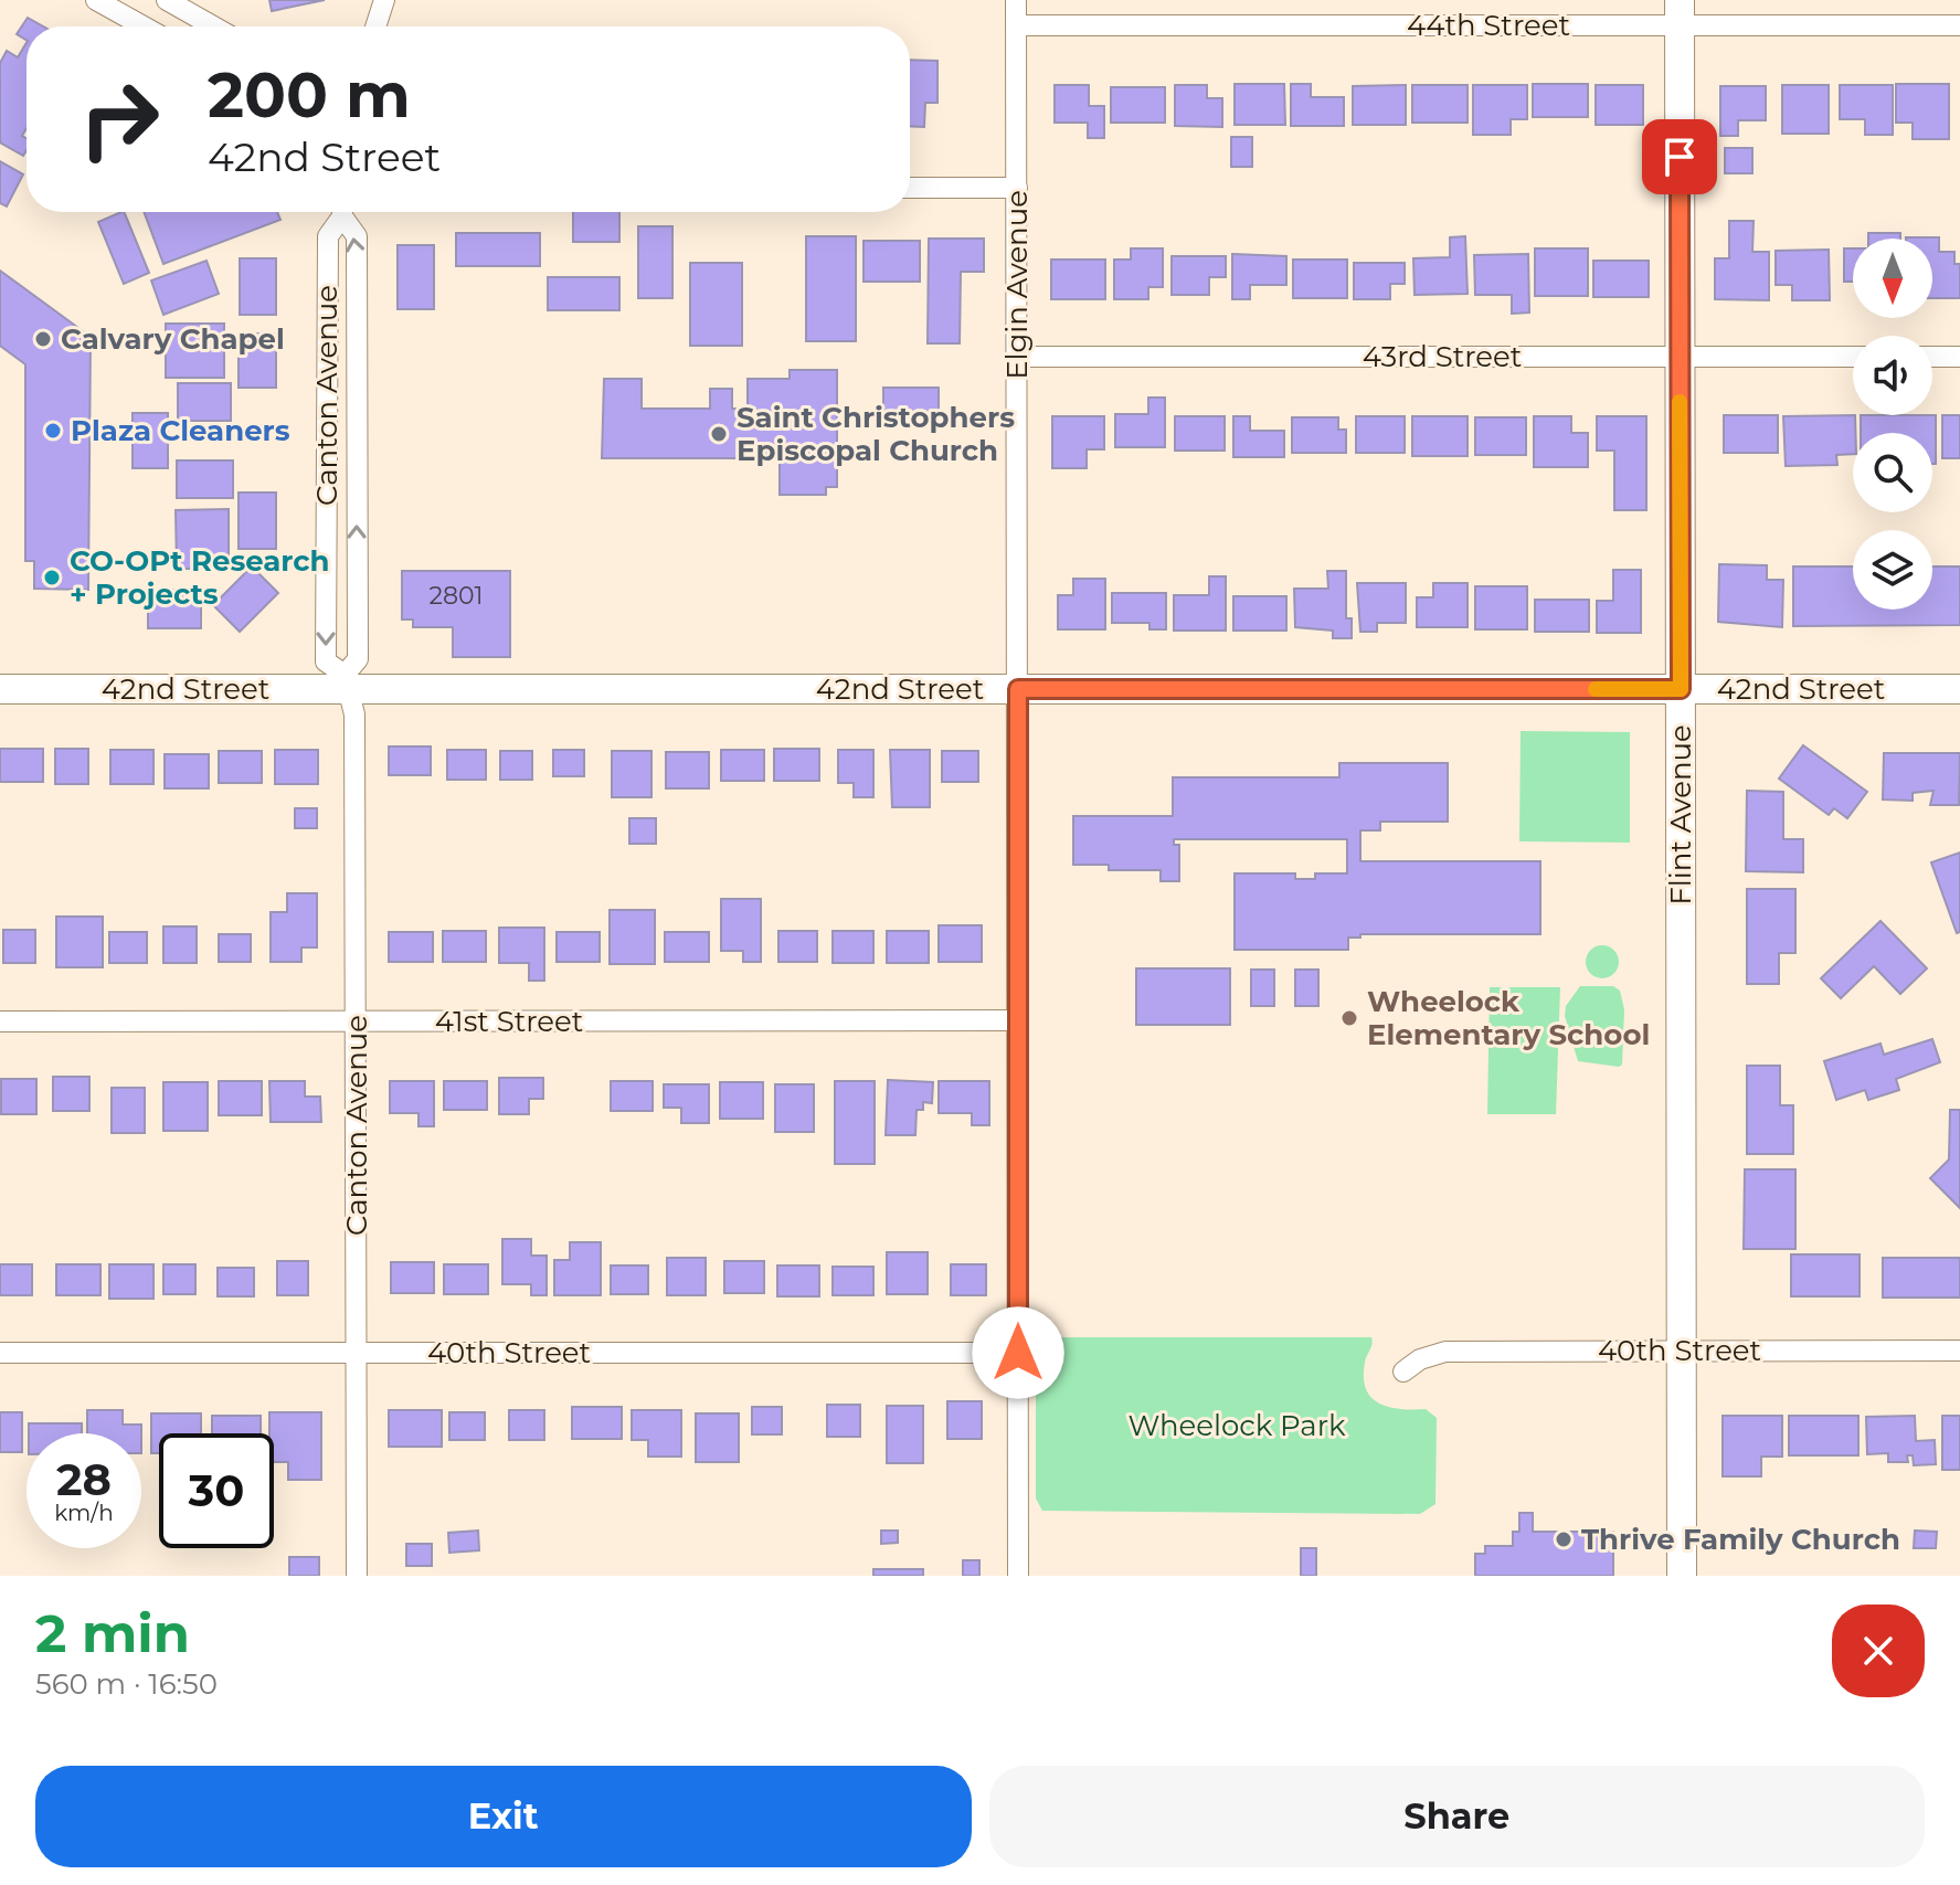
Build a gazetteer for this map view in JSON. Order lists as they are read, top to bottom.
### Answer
{
  "streets": {
    "street": [
      "44th Street",
      "Elgin Avenue",
      "43rd Street",
      "Canton Avenue",
      "42nd Street",
      "Flint Avenue",
      "41st Street",
      "40th Street"
    ]
  },
  "crossings": [
    ["44th Street", "Elgin Avenue"],
    ["44th Street", "Flint Avenue"],
    ["Elgin Avenue", "43rd Street"],
    ["Elgin Avenue", "42nd Street"],
    ["Elgin Avenue", "41st Street"],
    ["Elgin Avenue", "40th Street"],
    ["43rd Street", "Flint Avenue"],
    ["Canton Avenue", "42nd Street"],
    ["Canton Avenue", "41st Street"],
    ["Canton Avenue", "40th Street"],
    ["42nd Street", "Flint Avenue"],
    ["Flint Avenue", "40th Street"]
  ],
  "parks": ["Wheelock Park"],
  "places": [
    "Calvary Chapel",
    "Plaza Cleaners",
    "Saint Christophers Episcopal Church",
    "CO-OPt Research + Projects",
    "Wheelock Elementary School",
    "Thrive Family Church"
  ],
  "house_numbers": ["2801"],
  "north": "bottom",
  "page": {
    "turn": ["200 m", "42nd Street"],
    "speed": "28 km/h",
    "limit": "30",
    "heading": ["2 min", "560 m · 16:50"],
    "buttons": ["Exit", "Share"]
  }
}
